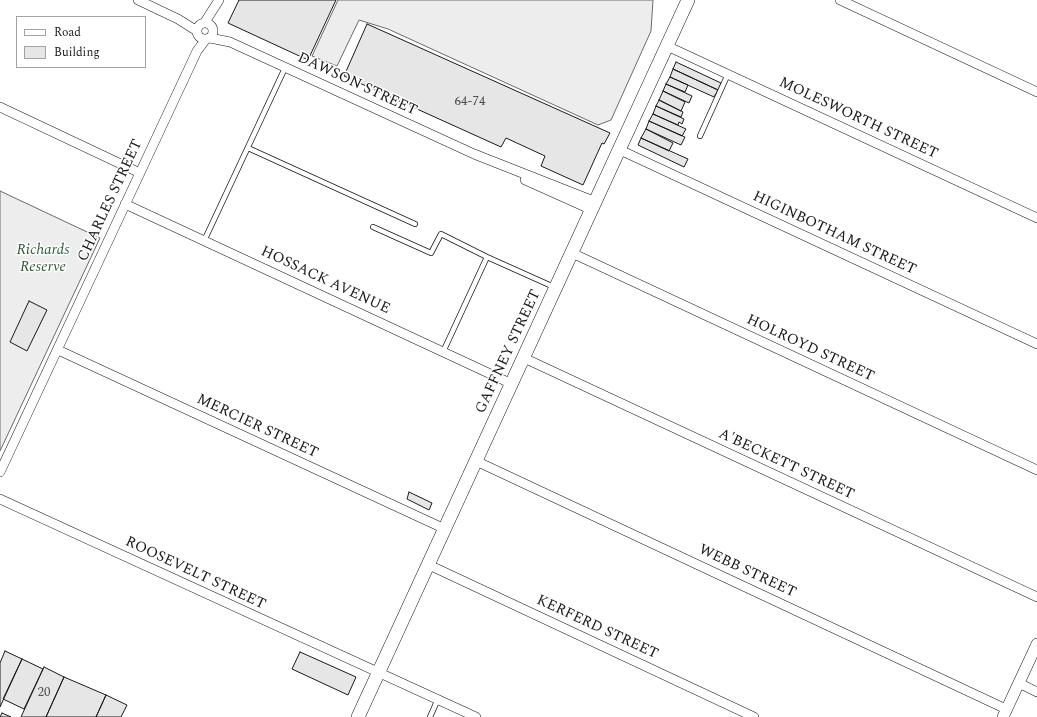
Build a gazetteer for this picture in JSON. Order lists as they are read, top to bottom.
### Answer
{
  "streets": {
    "main road": ["GAFFNEY STREET"],
    "street": [
      "DAWSON STREET",
      "MOLESWORTH STREET",
      "CHARLES STREET",
      "HIGINBOTHAM STREET",
      "HOSSACK AVENUE",
      "HOLROYD STREET",
      "MERCIER STREET",
      "A'BECKETT STREET",
      "WEBB STREET",
      "ROOSEVELT STREET",
      "KERFERD STREET"
    ]
  },
  "crossings": [
    ["DAWSON STREET", "CHARLES STREET"],
    ["DAWSON STREET", "GAFFNEY STREET"],
    ["MOLESWORTH STREET", "GAFFNEY STREET"],
    ["CHARLES STREET", "HOSSACK AVENUE"],
    ["CHARLES STREET", "MERCIER STREET"],
    ["HIGINBOTHAM STREET", "GAFFNEY STREET"],
    ["HOSSACK AVENUE", "GAFFNEY STREET"],
    ["HOLROYD STREET", "GAFFNEY STREET"],
    ["GAFFNEY STREET", "MERCIER STREET"],
    ["GAFFNEY STREET", "A'BECKETT STREET"],
    ["GAFFNEY STREET", "WEBB STREET"],
    ["GAFFNEY STREET", "ROOSEVELT STREET"],
    ["GAFFNEY STREET", "KERFERD STREET"]
  ],
  "parks": ["Richards Reserve"],
  "house_numbers": ["64-74", "20"],
  "legend": ["Road", "Building"]
}
